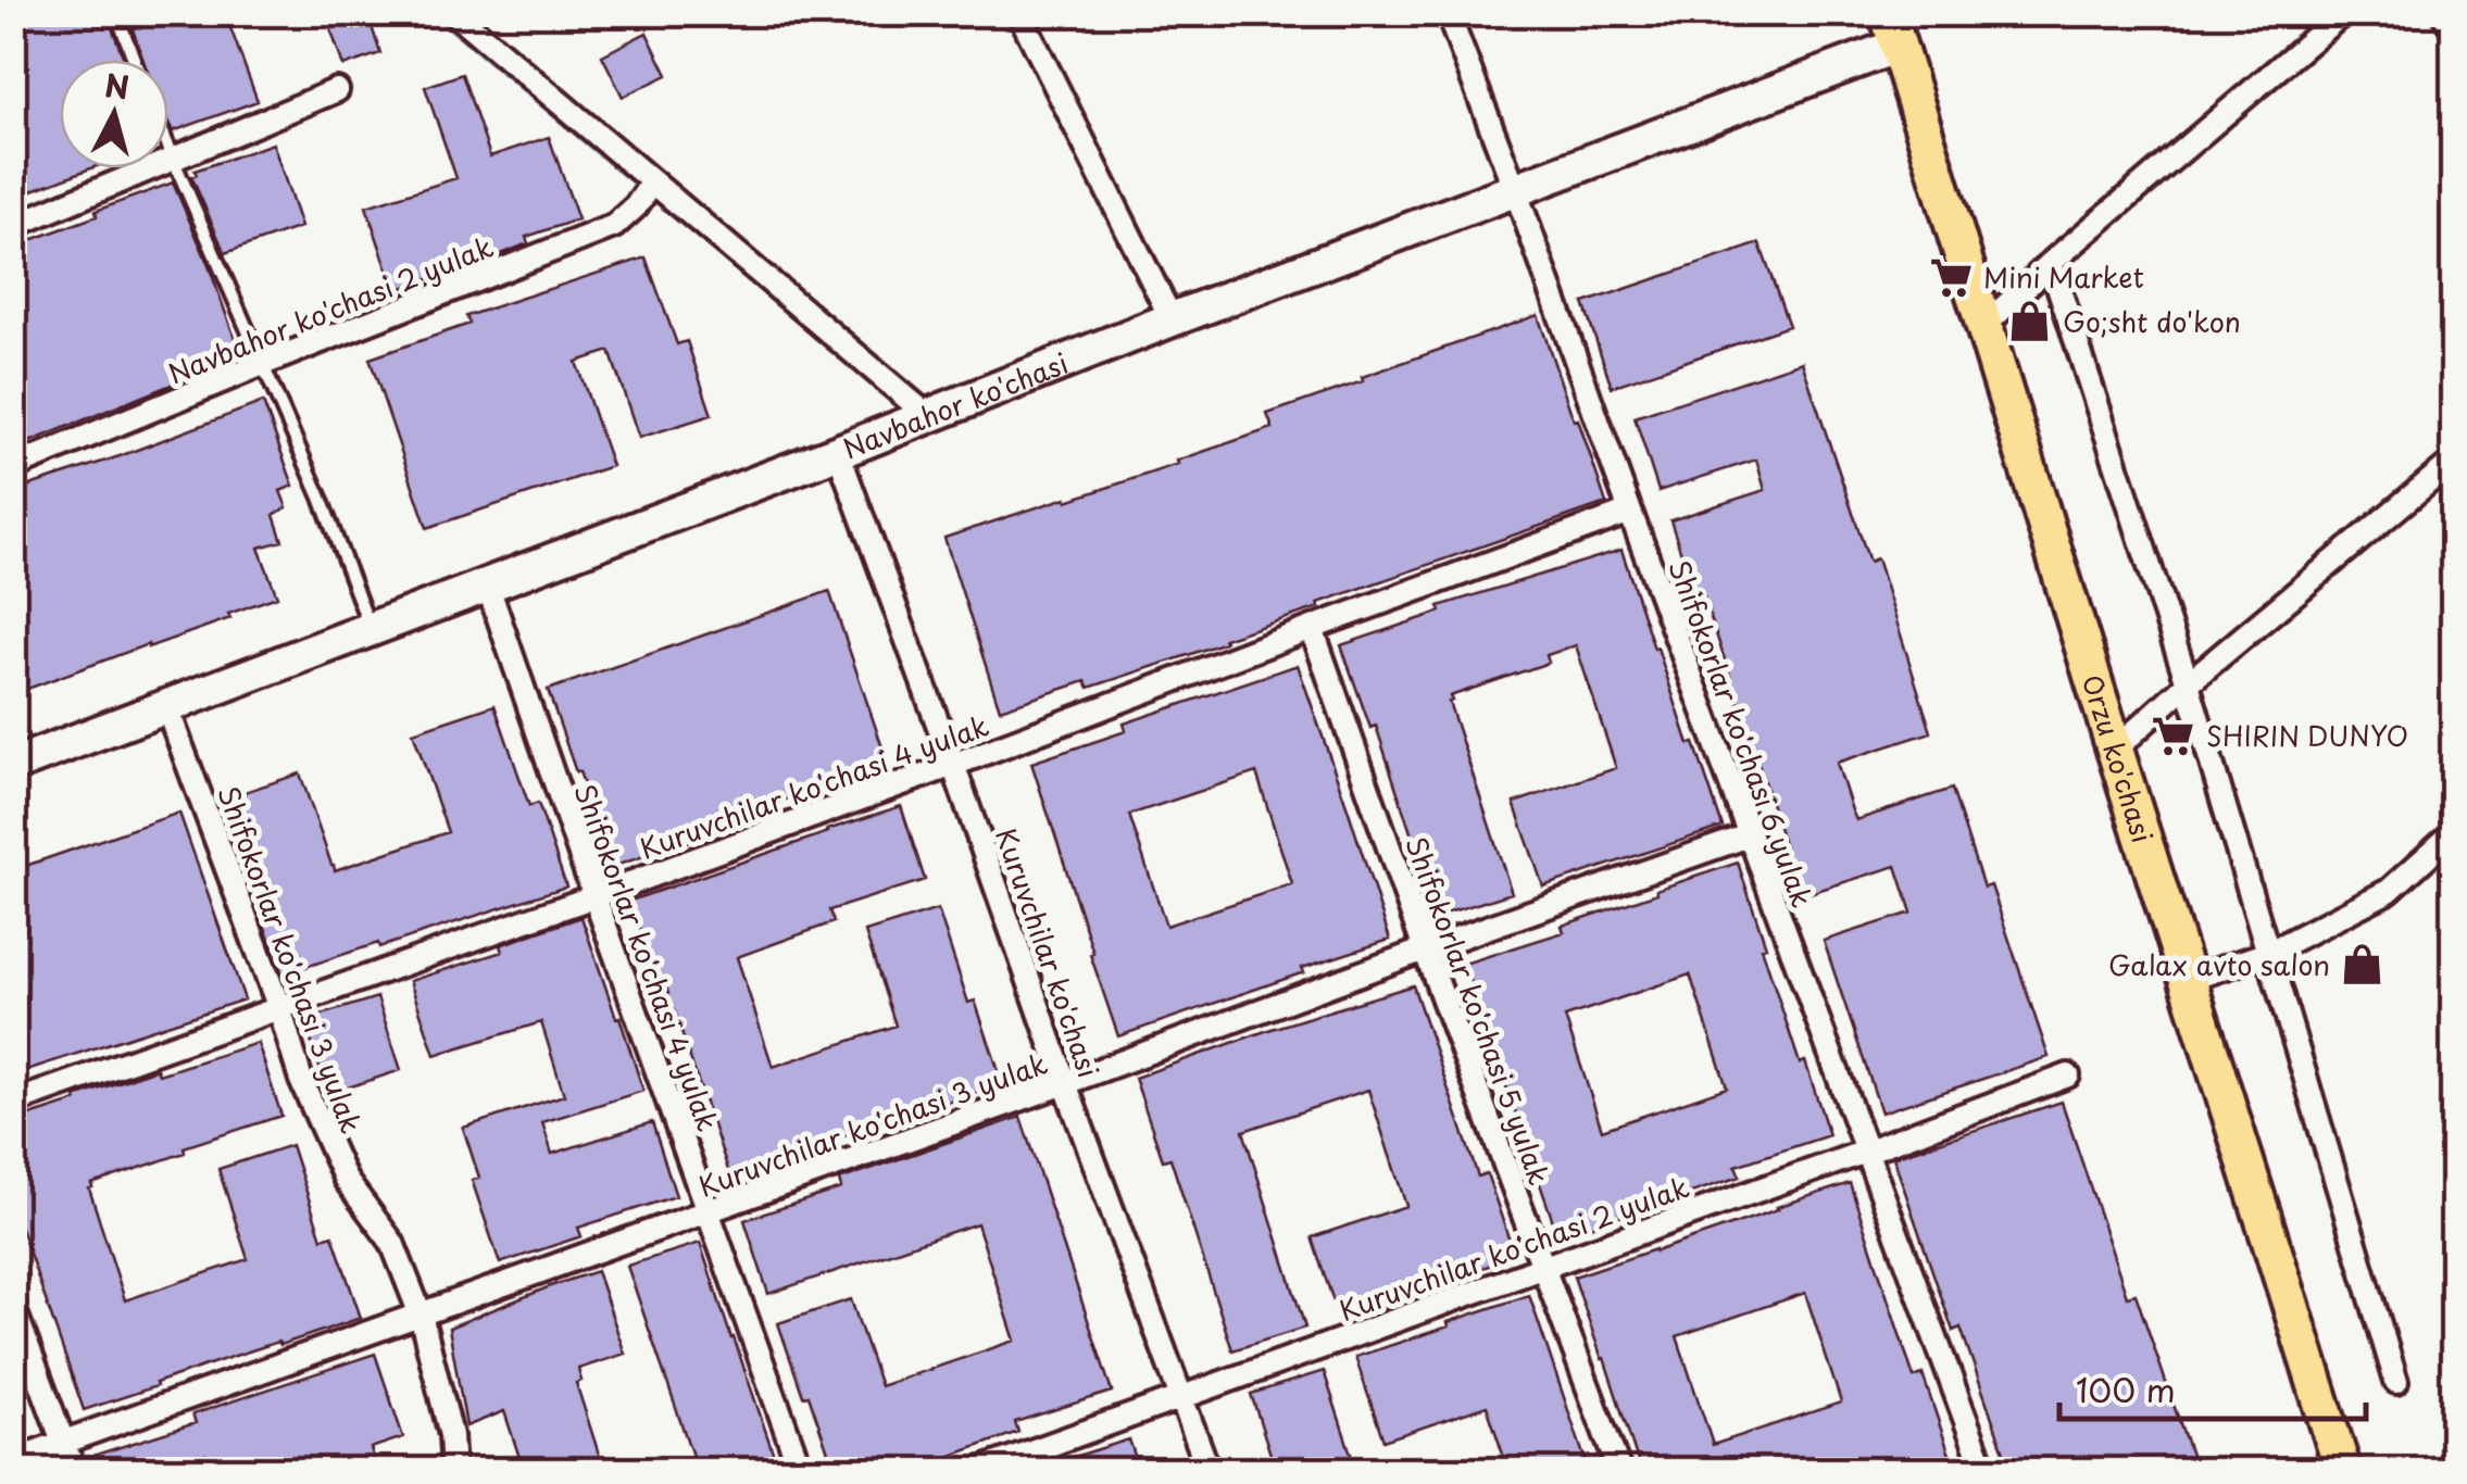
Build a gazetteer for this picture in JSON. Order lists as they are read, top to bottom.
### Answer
{
  "streets": {
    "main road": ["Navbahor ko'chasi", "Orzu ko'chasi"],
    "street": [
      "Navbahor ko'chasi 2 yulak",
      "Shifokorlar ko'chasi 6 yulak",
      "Kuruvchilar ko'chasi 4 yulak",
      "Kuruvchilar ko'chasi",
      "Shifokorlar ko'chasi 4 yulak",
      "Shifokorlar ko'chasi 3 yulak",
      "Shifokorlar ko'chasi 5 yulak",
      "Kuruvchilar ko'chasi 3 yulak",
      "Kuruvchilar ko'chasi 2 yulak"
    ]
  },
  "crossings": [
    ["Navbahor ko'chasi", "Shifokorlar ko'chasi 6 yulak"],
    ["Navbahor ko'chasi", "Orzu ko'chasi"],
    ["Navbahor ko'chasi", "Kuruvchilar ko'chasi"],
    ["Navbahor ko'chasi", "Shifokorlar ko'chasi 4 yulak"],
    ["Navbahor ko'chasi", "Shifokorlar ko'chasi 3 yulak"],
    ["Shifokorlar ko'chasi 6 yulak", "Kuruvchilar ko'chasi 4 yulak"],
    ["Shifokorlar ko'chasi 6 yulak", "Kuruvchilar ko'chasi 3 yulak"],
    ["Shifokorlar ko'chasi 6 yulak", "Kuruvchilar ko'chasi 2 yulak"],
    ["Kuruvchilar ko'chasi 4 yulak", "Kuruvchilar ko'chasi"],
    ["Kuruvchilar ko'chasi 4 yulak", "Shifokorlar ko'chasi 4 yulak"],
    ["Kuruvchilar ko'chasi 4 yulak", "Shifokorlar ko'chasi 3 yulak"],
    ["Kuruvchilar ko'chasi 4 yulak", "Shifokorlar ko'chasi 5 yulak"],
    ["Kuruvchilar ko'chasi", "Kuruvchilar ko'chasi 3 yulak"],
    ["Kuruvchilar ko'chasi", "Kuruvchilar ko'chasi 2 yulak"],
    ["Shifokorlar ko'chasi 4 yulak", "Kuruvchilar ko'chasi 3 yulak"],
    ["Shifokorlar ko'chasi 3 yulak", "Kuruvchilar ko'chasi 3 yulak"],
    ["Shifokorlar ko'chasi 5 yulak", "Kuruvchilar ko'chasi 3 yulak"],
    ["Shifokorlar ko'chasi 5 yulak", "Kuruvchilar ko'chasi 2 yulak"]
  ],
  "places": {
    "supermarket": ["Mini Market", "SHIRIN DUNYO"],
    "shop": ["Go;sht do'kon", "Galax avto salon"]
  },
  "scale_bar": "100 m",
  "north": "top"
}
